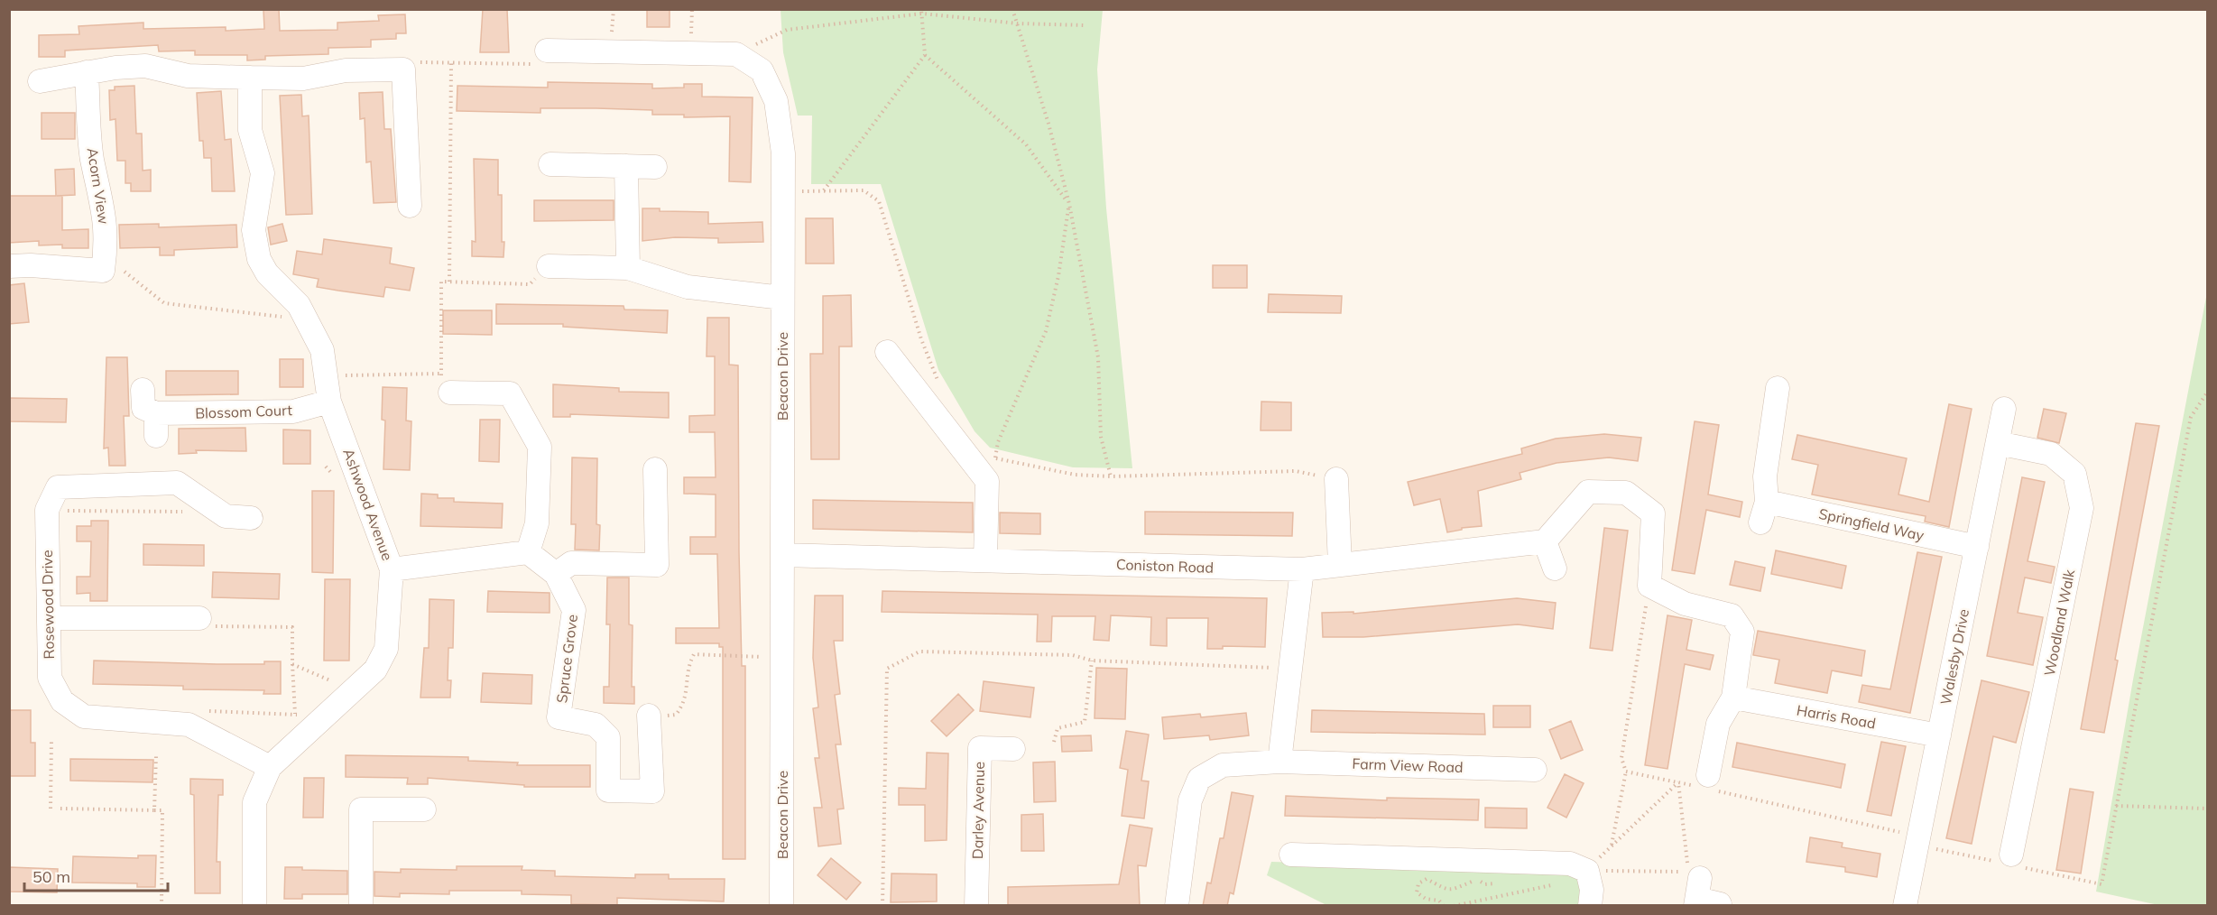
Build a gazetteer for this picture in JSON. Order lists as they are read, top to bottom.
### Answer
{
  "streets": {
    "street": [
      "Acorn View",
      "Beacon Drive",
      "Blossom Court",
      "Ashwood Avenue",
      "Springfield Way",
      "Coniston Road",
      "Rosewood Drive",
      "Woodland Walk",
      "Walesby Drive",
      "Spruce Grove",
      "Harris Road",
      "Farm View Road",
      "Darley Avenue"
    ]
  },
  "crossings": [
    ["Beacon Drive", "Coniston Road"],
    ["Blossom Court", "Ashwood Avenue"],
    ["Ashwood Avenue", "Rosewood Drive"],
    ["Springfield Way", "Walesby Drive"],
    ["Woodland Walk", "Walesby Drive"],
    ["Walesby Drive", "Harris Road"]
  ],
  "scale_bar": "50 m"
}
